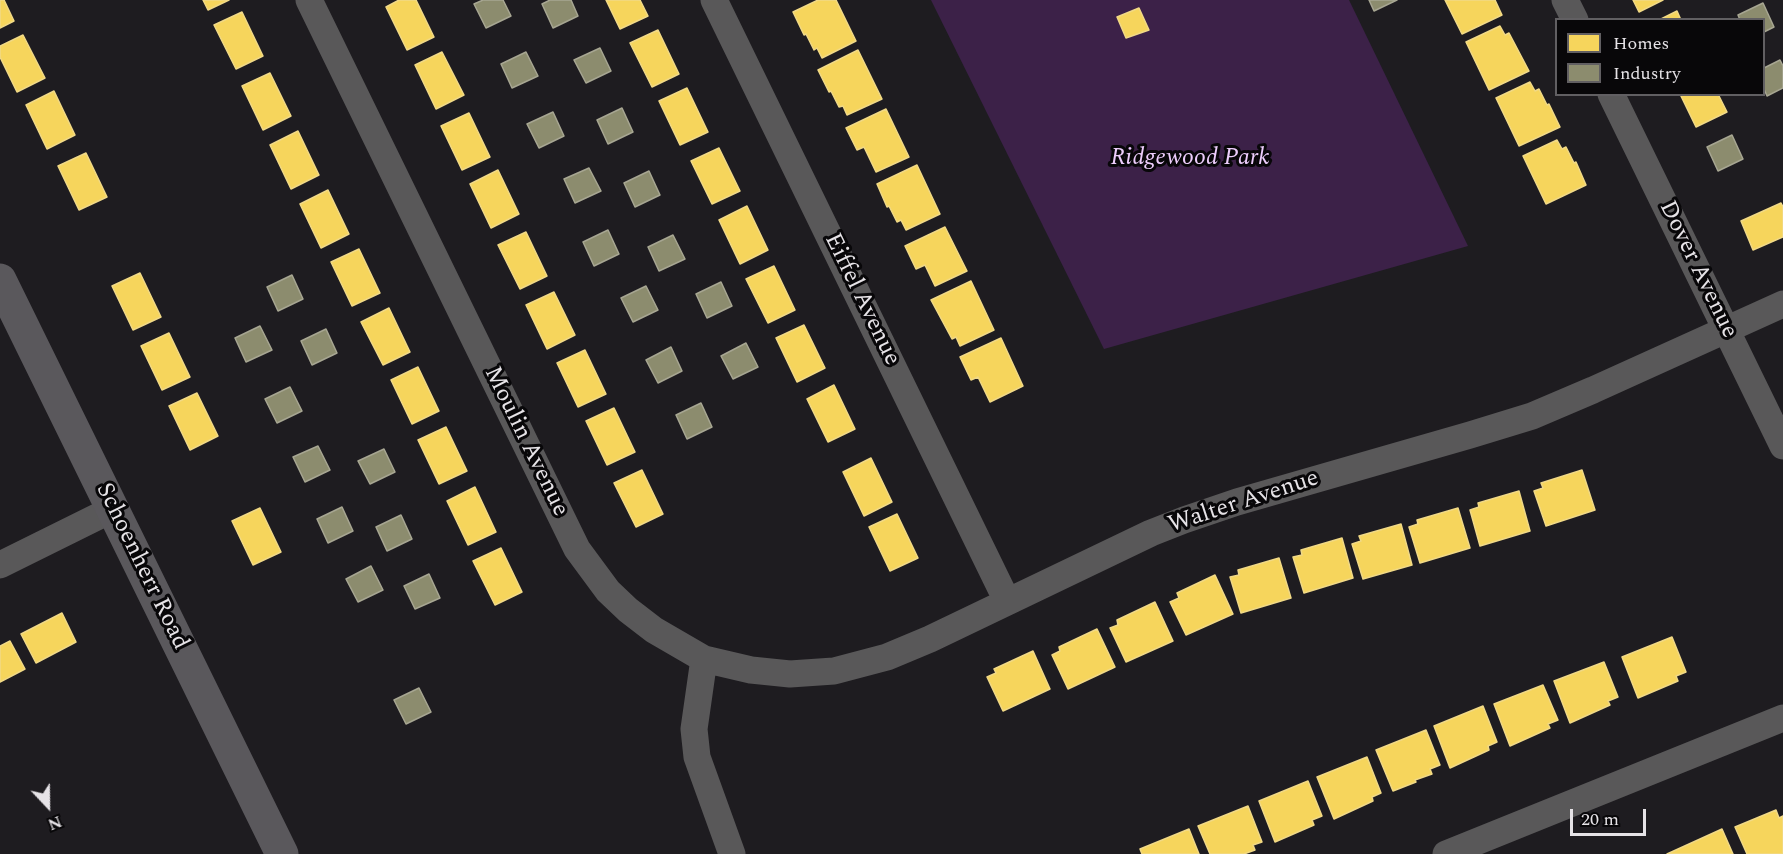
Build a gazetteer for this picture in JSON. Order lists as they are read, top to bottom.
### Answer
{
  "streets": {
    "main road": ["Schoenherr Road"],
    "street": [
      "Dover Avenue",
      "Eiffel Avenue",
      "Moulin Avenue",
      "Walter Avenue"
    ]
  },
  "crossings": [
    ["Dover Avenue", "Walter Avenue"],
    ["Eiffel Avenue", "Walter Avenue"],
    ["Moulin Avenue", "Walter Avenue"]
  ],
  "parks": ["Ridgewood Park"],
  "legend": ["Homes", "Industry"],
  "scale_bar": "20 m",
  "north": "bottom"
}
